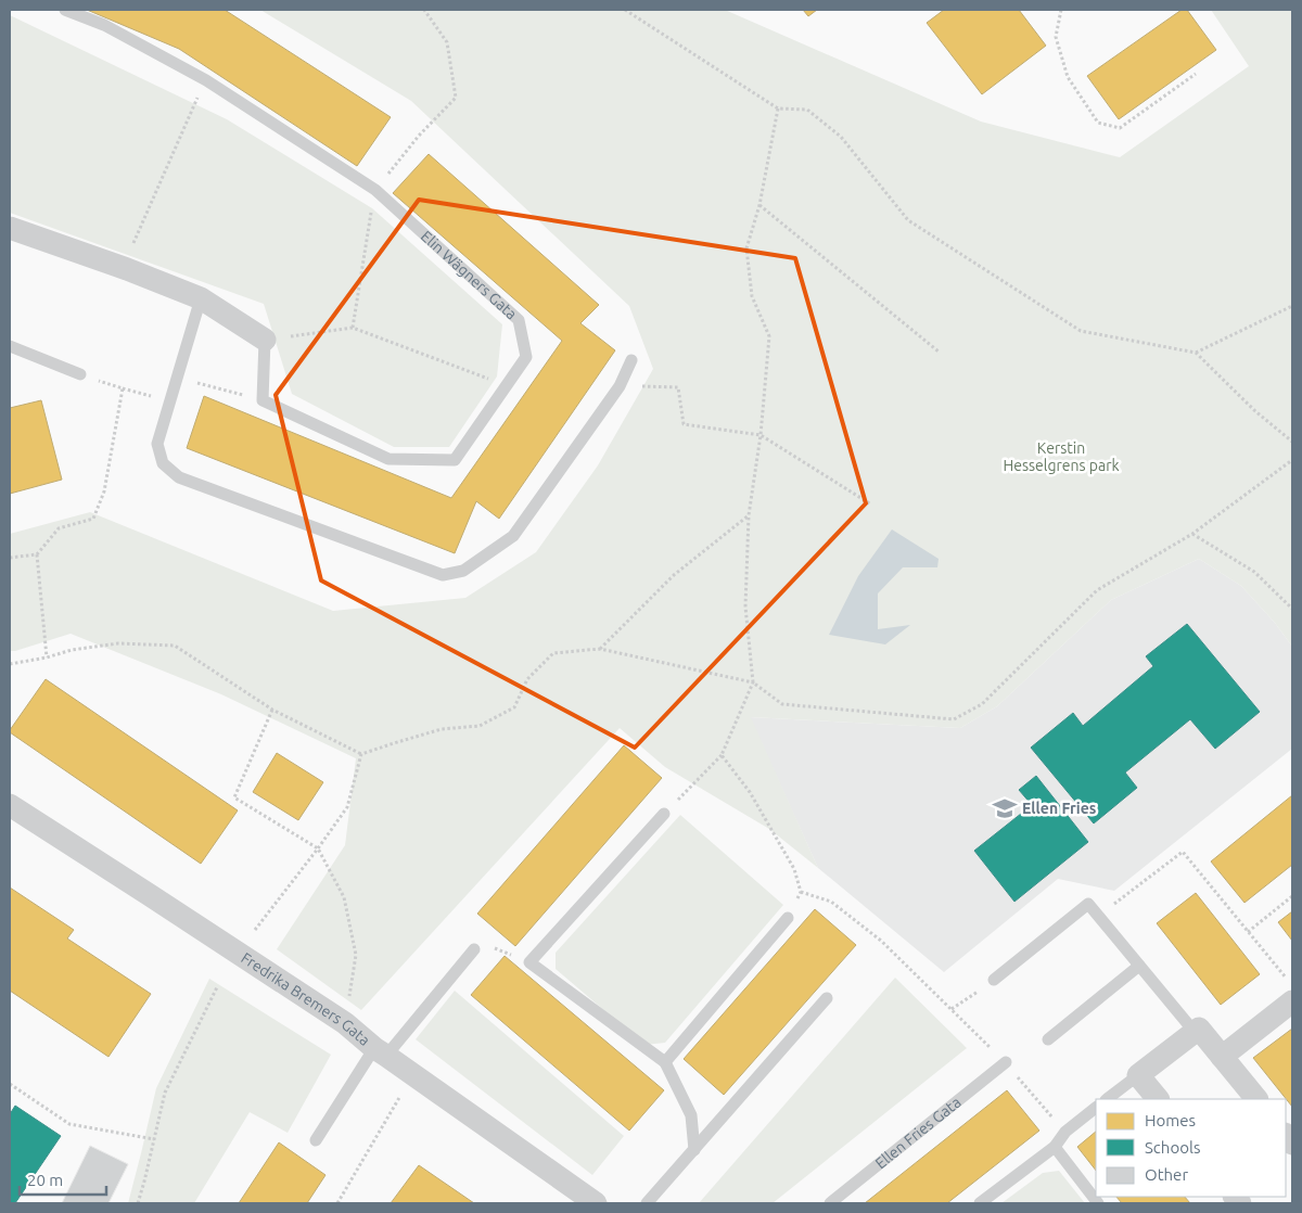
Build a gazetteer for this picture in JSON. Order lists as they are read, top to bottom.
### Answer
{
  "streets": {
    "street": ["Fredrika Bremers Gata"],
    "lane": ["Elin Wägners Gata", "Ellen Fries Gata"]
  },
  "parks": ["Kerstin Hesselgrens park"],
  "places": {
    "school or university": ["Ellen Fries"]
  },
  "legend": ["Homes", "Schools", "Other"],
  "scale_bar": "20 m"
}
